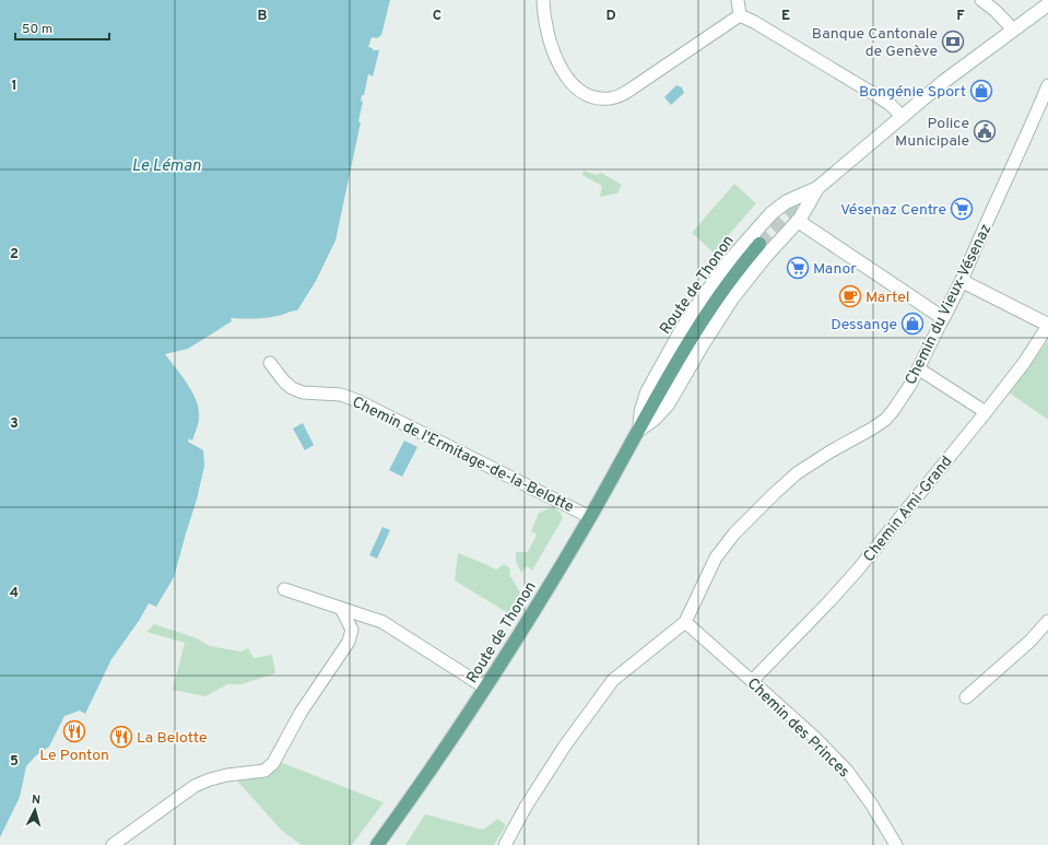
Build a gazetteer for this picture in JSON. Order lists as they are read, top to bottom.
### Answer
{
  "streets": {
    "main road": ["Route de Thonon", "Chemin du Vieux-Vésenaz"],
    "street": ["Chemin de l'Ermitage-de-la-Belotte", "Chemin Ami-Grand", "Chemin des Princes"]
  },
  "crossings": [
    ["Route de Thonon", "Chemin de l'Ermitage-de-la-Belotte"],
    ["Chemin du Vieux-Vésenaz", "Chemin des Princes"],
    ["Chemin Ami-Grand", "Chemin des Princes"]
  ],
  "water": ["Le Léman"],
  "places": {
    "bank": ["Banque Cantonale de Genève"],
    "shop": ["Bongénie Sport", "Dessange"],
    "public building": ["Police Municipale"],
    "supermarket": ["Vésenaz Centre", "Manor"],
    "cafe": ["Martel"],
    "restaurant": ["Le Ponton", "La Belotte"]
  },
  "scale_bar": "50 m",
  "north": "top",
  "grid": {
    "columns": [
      "B",
      "C",
      "D",
      "E",
      "F"
    ],
    "rows": [
      "1",
      "2",
      "3",
      "4",
      "5"
    ]
  }
}
